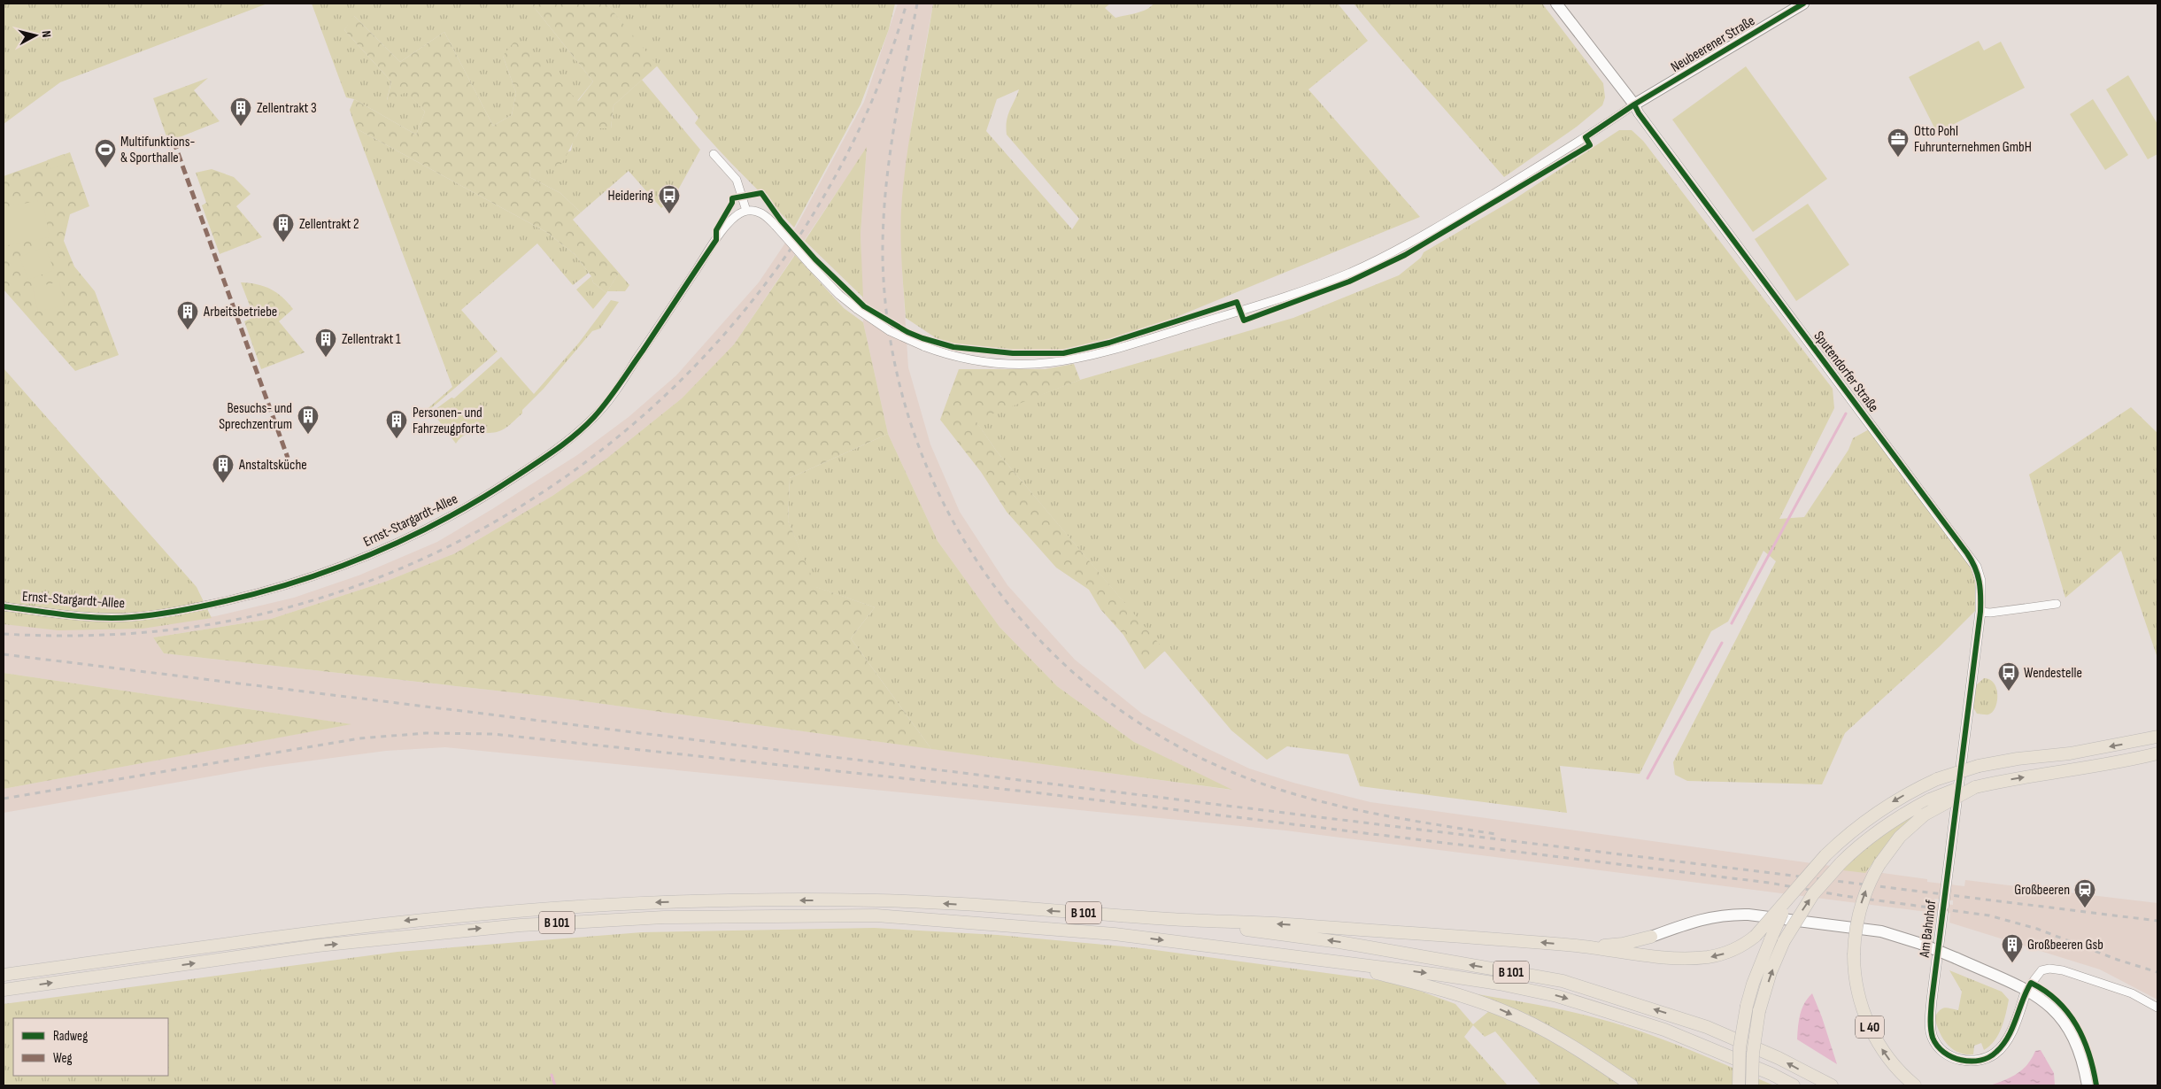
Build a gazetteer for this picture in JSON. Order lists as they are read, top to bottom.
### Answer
{
  "streets": {
    "highway": ["B 101", "L 40"],
    "main road": ["Neubeerener Straße", "Sputendorfer Straße"],
    "street": ["Ernst-Stargardt-Allee", "Am Bahnhof"]
  },
  "crossings": [
    ["Neubeerener Straße", "Sputendorfer Straße"],
    ["Sputendorfer Straße", "Am Bahnhof"]
  ],
  "places": {
    "building": [
      "Zellentrakt 3",
      "Zellentrakt 2",
      "Arbeitsbetriebe",
      "Zellentrakt 1",
      "Besuchs- und Sprechzentrum",
      "Personen- und Fahrzeugpforte",
      "Anstaltsküche",
      "Großbeeren Gsb"
    ],
    "office": ["Otto Pohl Fuhrunternehmen GmbH"],
    "sports": ["Multifunktions- & Sporthalle"],
    "bus stop": ["Heidering", "Wendestelle"],
    "station": ["Großbeeren"]
  },
  "legend": ["Radweg", "Weg"],
  "north": "right"
}
